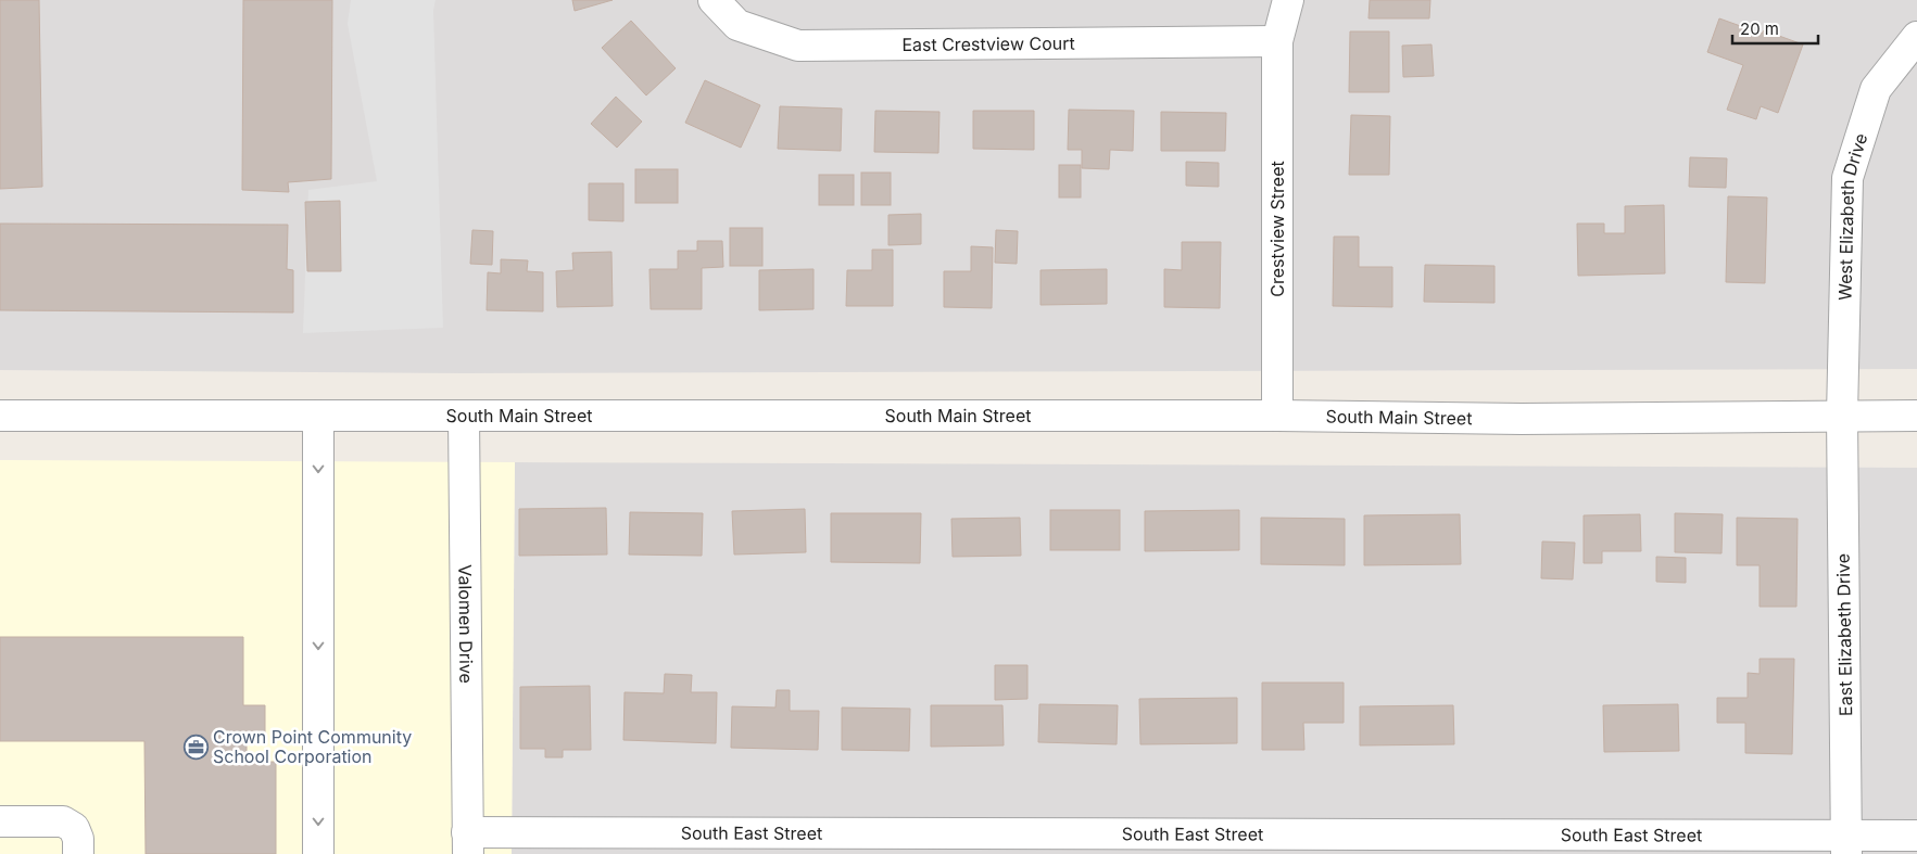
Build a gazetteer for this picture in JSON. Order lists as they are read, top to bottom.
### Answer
{
  "streets": {
    "street": [
      "East Crestview Court",
      "West Elizabeth Drive",
      "Crestview Street",
      "South Main Street",
      "Valomen Drive",
      "East Elizabeth Drive",
      "South East Street"
    ]
  },
  "crossings": [
    ["East Crestview Court", "Crestview Street"],
    ["West Elizabeth Drive", "South Main Street"],
    ["West Elizabeth Drive", "East Elizabeth Drive"],
    ["Crestview Street", "South Main Street"],
    ["South Main Street", "Valomen Drive"],
    ["South Main Street", "East Elizabeth Drive"],
    ["Valomen Drive", "South East Street"],
    ["East Elizabeth Drive", "South East Street"]
  ],
  "places": {
    "office": ["Crown Point Community School Corporation"]
  },
  "scale_bar": "20 m"
}
